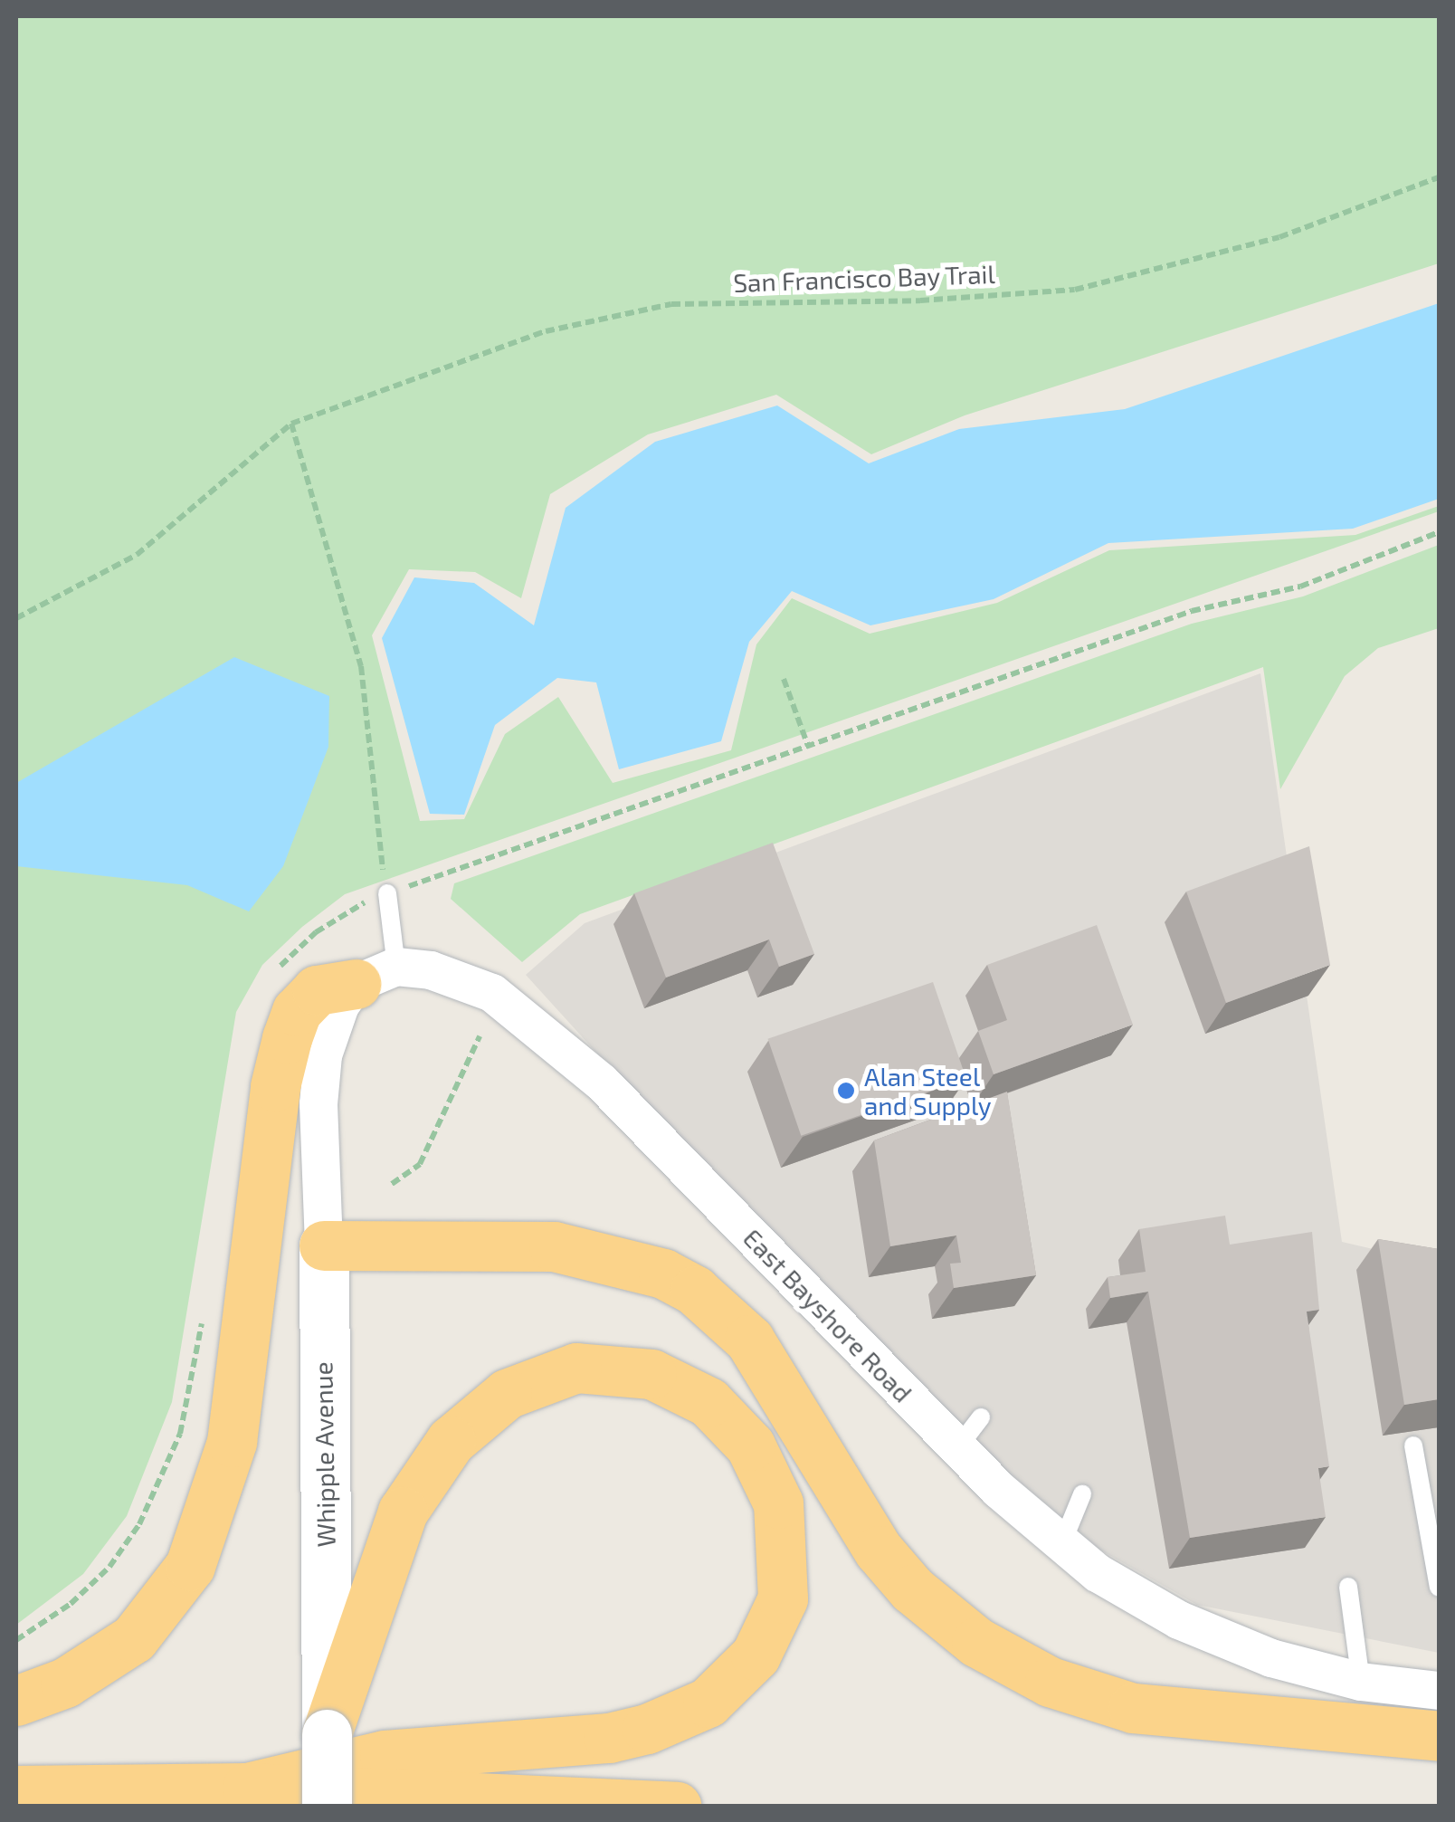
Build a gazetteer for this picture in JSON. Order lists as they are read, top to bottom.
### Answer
{
  "streets": {
    "main road": ["Whipple Avenue"],
    "street": ["East Bayshore Road"],
    "path": ["San Francisco Bay Trail"]
  },
  "crossings": [
    ["East Bayshore Road", "Whipple Avenue"]
  ],
  "places": ["Alan Steel and Supply"]
}
